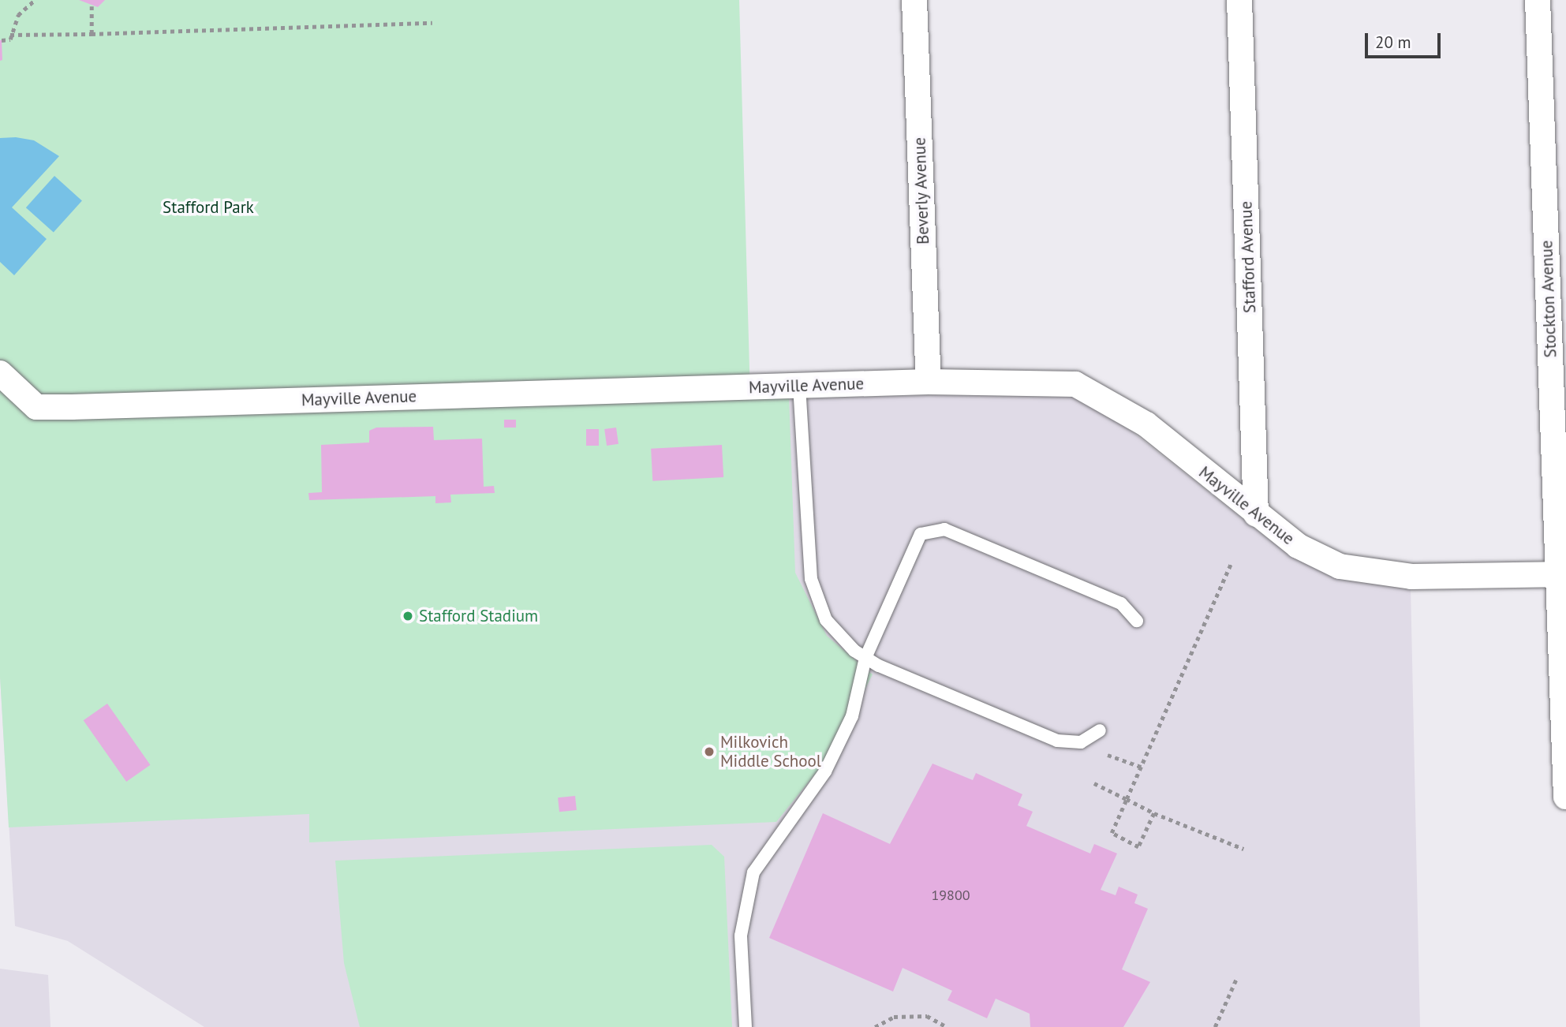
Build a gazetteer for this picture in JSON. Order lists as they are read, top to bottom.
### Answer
{
  "streets": {
    "street": [
      "Beverly Avenue",
      "Stafford Avenue",
      "Stockton Avenue",
      "Mayville Avenue"
    ]
  },
  "crossings": [
    ["Beverly Avenue", "Mayville Avenue"],
    ["Stafford Avenue", "Mayville Avenue"],
    ["Stockton Avenue", "Mayville Avenue"]
  ],
  "parks": ["Stafford Park"],
  "places": ["Stafford Stadium", "Milkovich Middle School"],
  "house_numbers": ["19800"],
  "scale_bar": "20 m"
}
